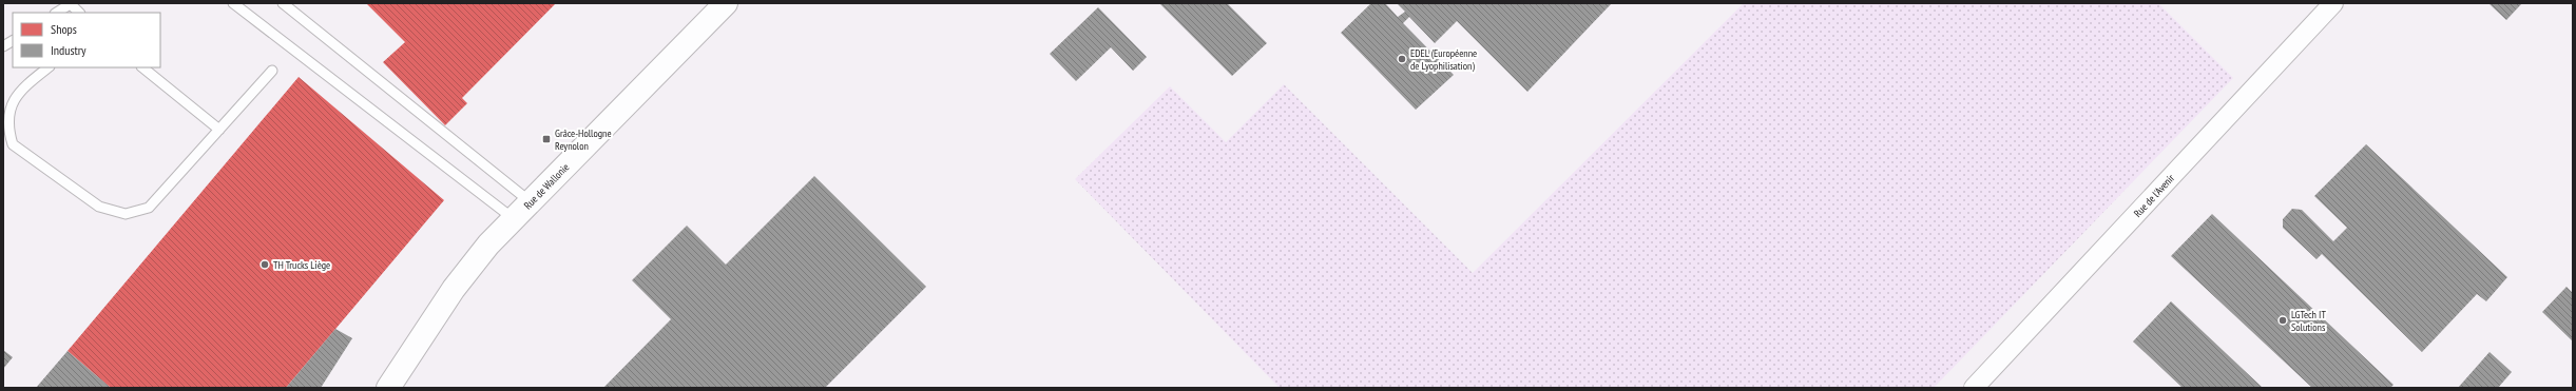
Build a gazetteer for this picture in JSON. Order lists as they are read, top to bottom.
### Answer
{
  "streets": {
    "street": ["Rue de Wallonie", "Rue de l'Avenir"]
  },
  "places": {
    "other": ["EDEL (Européenne de Lyophilisation)", "TH Trucks Liège", "LGTech IT Solutions"],
    "transit": ["Grâce-Hollogne Reynolon"]
  },
  "legend": ["Shops", "Industry"]
}
